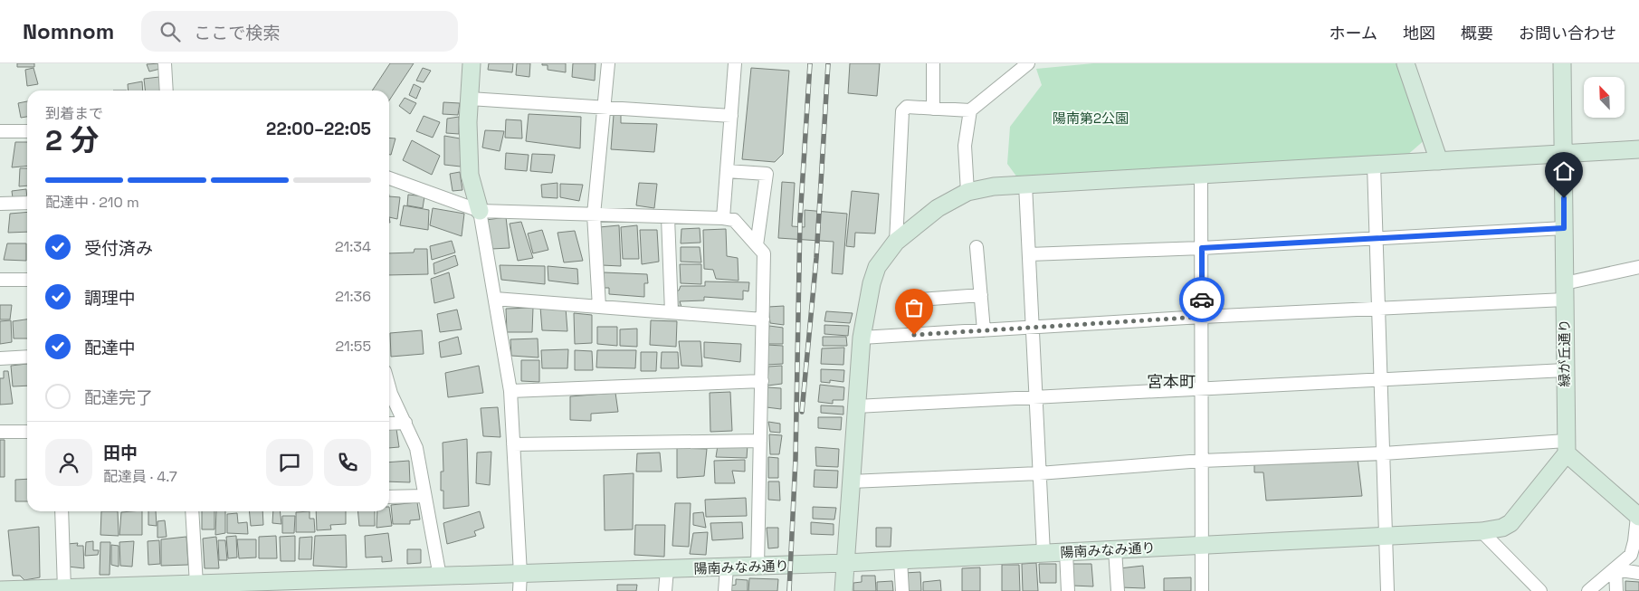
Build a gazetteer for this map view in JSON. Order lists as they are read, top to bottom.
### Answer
{
  "streets": {
    "street": ["緑が丘通り", "陽南みなみ通り"]
  },
  "crossings": [
    ["緑が丘通り", "陽南みなみ通り"]
  ],
  "districts": ["宮本町"],
  "parks": ["陽南第2公園"],
  "north": "top left",
  "page": {
    "header": "Nomnom",
    "search": "ここで検索",
    "nav": [
      "ホーム",
      "地図",
      "概要",
      "お問い合わせ"
    ],
    "heading": ["2 分", "到着まで", "22:00–22:05"],
    "panel": ["田中", "配達員 · 4.7"],
    "bar": "配達中 · 210 m",
    "list": [
      ["受付済み", "21:34"],
      ["調理中", "21:36"],
      ["配達中", "21:55"],
      "配達完了"
    ]
  }
}
